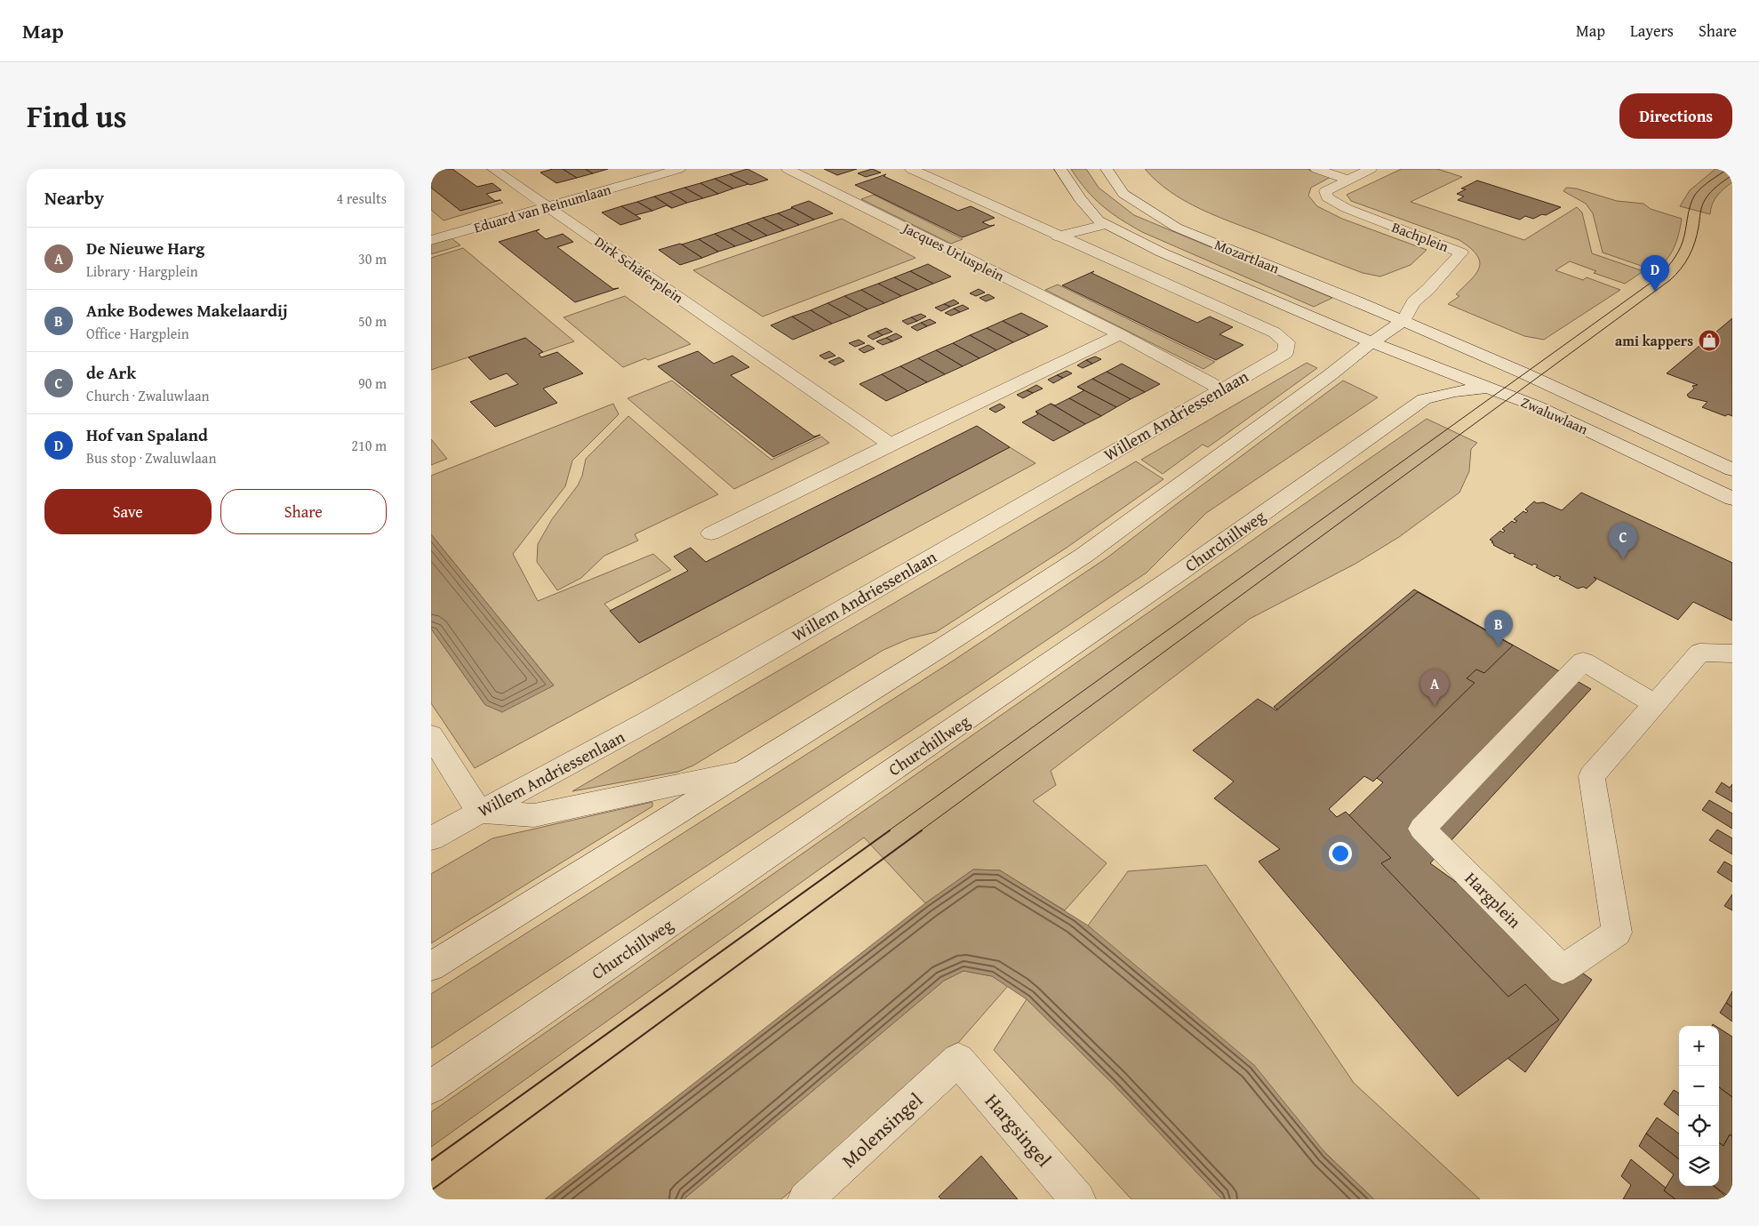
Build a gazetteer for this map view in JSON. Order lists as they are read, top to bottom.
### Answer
{
  "streets": {
    "street": [
      "Eduard van Beinumlaan",
      "Bachplein",
      "Jacques Urlusplein",
      "Mozartlaan",
      "Dirk Schäferplein",
      "Willem Andriessenlaan",
      "Zwaluwlaan",
      "Churchillweg",
      "Hargplein",
      "Molensingel",
      "Hargsingel"
    ]
  },
  "crossings": [
    ["Eduard van Beinumlaan", "Dirk Schäferplein"],
    ["Bachplein", "Mozartlaan"],
    ["Bachplein", "Zwaluwlaan"],
    ["Jacques Urlusplein", "Willem Andriessenlaan"],
    ["Mozartlaan", "Zwaluwlaan"],
    ["Zwaluwlaan", "Churchillweg"],
    ["Molensingel", "Hargsingel"]
  ],
  "places": {
    "shop": ["ami kappers"]
  },
  "page": {
    "header": "Map",
    "nav": ["Map", "Layers", "Share"],
    "title": "Find us",
    "buttons": [
      "Directions",
      ["Save", "Share"]
    ],
    "heading": ["Nearby", "4 results"],
    "list": [
      {
        "mark": "A",
        "name": "De Nieuwe Harg",
        "note": "Library · Hargplein",
        "value": "30 m"
      },
      {
        "mark": "B",
        "name": "Anke Bodewes Makelaardij",
        "note": "Office · Hargplein",
        "value": "50 m"
      },
      {
        "mark": "C",
        "name": "de Ark",
        "note": "Church · Zwaluwlaan",
        "value": "90 m"
      },
      {
        "mark": "D",
        "name": "Hof van Spaland",
        "note": "Bus stop · Zwaluwlaan",
        "value": "210 m"
      }
    ],
    "pins": [
      "D",
      "C",
      "B",
      "A"
    ],
    "map_buttons": ["+", "−"]
  }
}
